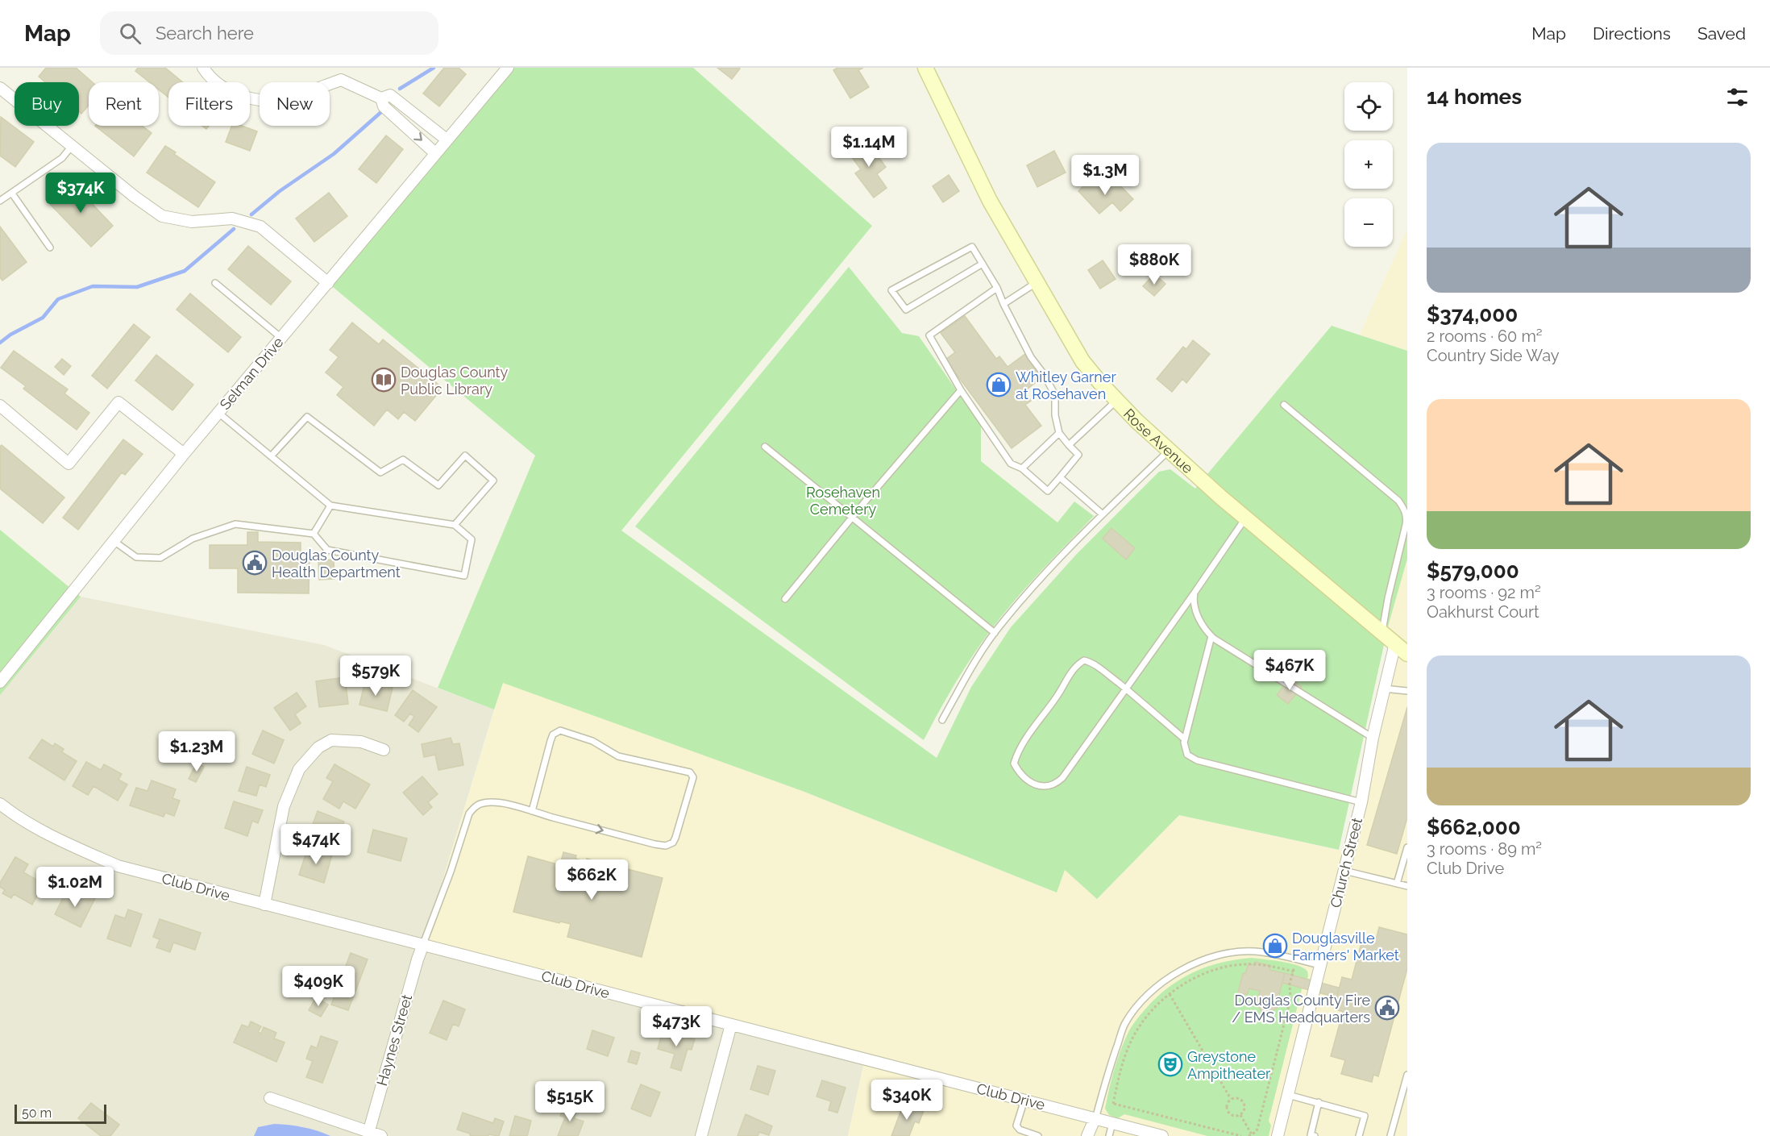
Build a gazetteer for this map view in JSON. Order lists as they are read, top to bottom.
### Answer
{
  "streets": {
    "street": [
      "Selman Drive",
      "Rose Avenue",
      "Church Street",
      "Club Drive",
      "Haynes Street"
    ]
  },
  "crossings": [
    ["Rose Avenue", "Church Street"],
    ["Club Drive", "Haynes Street"]
  ],
  "parks": ["Rosehaven Cemetery"],
  "places": {
    "library": ["Douglas County Public Library"],
    "shop": ["Whitley Garner at Rosehaven", "Douglasville Farmers' Market"],
    "public building": ["Douglas County Health Department", "Douglas County Fire / EMS Headquarters"],
    "theatre": ["Greystone Ampitheater"]
  },
  "scale_bar": "50 m",
  "page": {
    "header": "Map",
    "search": "Search here",
    "nav": ["Map", "Directions", "Saved"],
    "heading": "14 homes",
    "map_buttons": ["+", "−"],
    "chip": [
      "Buy",
      "Rent",
      "Filters",
      "New"
    ],
    "list": [
      {
        "name": "$374,000",
        "note": "2 rooms · 60 m² · Country Side Way"
      },
      {
        "name": "$579,000",
        "note": "3 rooms · 92 m² · Oakhurst Court"
      },
      {
        "name": "$662,000",
        "note": "3 rooms · 89 m² · Club Drive"
      }
    ],
    "price": [
      "$1.14M",
      "$1.3M",
      "$374K",
      "$880K",
      "$467K",
      "$579K",
      "$1.23M",
      "$474K",
      "$662K",
      "$1.02M",
      "$409K",
      "$473K",
      "$340K",
      "$515K"
    ],
    "scale": "50 m"
  }
}
